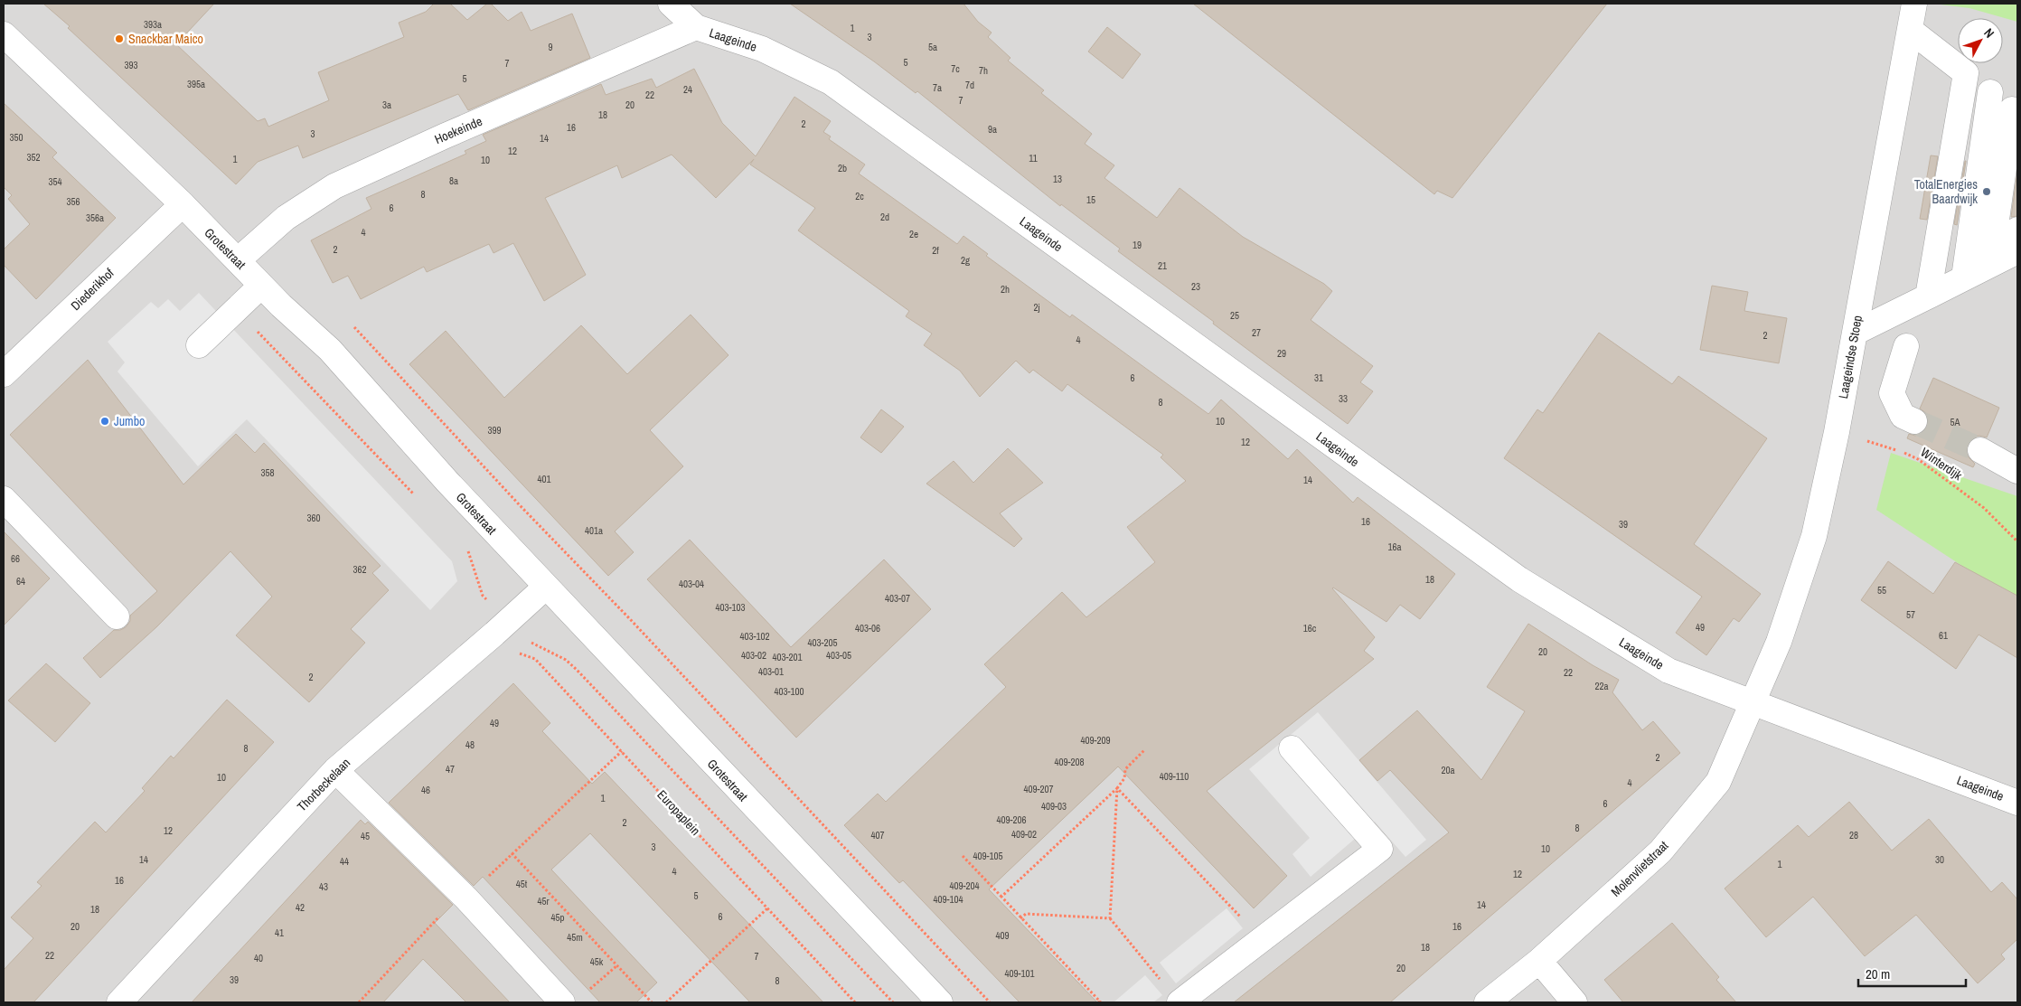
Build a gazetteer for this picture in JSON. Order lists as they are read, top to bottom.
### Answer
{
  "streets": {
    "street": [
      "Laageinde",
      "Hoekeinde",
      "Grotestraat",
      "Diederikhof",
      "Laageindse Stoep",
      "Thorbeckelaan",
      "Molenvlietstraat"
    ],
    "path": ["Winterdijk", "Europaplein"]
  },
  "crossings": [
    ["Laageinde", "Hoekeinde"],
    ["Laageinde", "Laageindse Stoep"],
    ["Laageinde", "Molenvlietstraat"],
    ["Hoekeinde", "Grotestraat"],
    ["Grotestraat", "Diederikhof"],
    ["Grotestraat", "Thorbeckelaan"],
    ["Laageindse Stoep", "Winterdijk"],
    ["Laageindse Stoep", "Molenvlietstraat"],
    ["Thorbeckelaan", "Europaplein"]
  ],
  "places": ["Snackbar Maico", "TotalEnergies Baardwijk", "Jumbo"],
  "house_numbers": [
    "393a",
    "1",
    "3",
    "9",
    "5a",
    "5",
    "7",
    "393",
    "7c",
    "7h",
    "5",
    "395a",
    "7d",
    "7a",
    "24",
    "22",
    "7",
    "3a",
    "20",
    "18",
    "2",
    "16",
    "9a",
    "3",
    "350",
    "14",
    "12",
    "352",
    "11",
    "1",
    "10",
    "2b",
    "13",
    "8a",
    "354",
    "8",
    "2c",
    "15",
    "356",
    "6",
    "2d",
    "356a",
    "4",
    "2e",
    "19",
    "2",
    "2f",
    "2g",
    "21",
    "23",
    "2h",
    "2j",
    "25",
    "27",
    "2",
    "4",
    "29",
    "6",
    "31",
    "33",
    "8",
    "10",
    "5A",
    "399",
    "12",
    "358",
    "401",
    "14",
    "360",
    "16",
    "39",
    "401a",
    "16a",
    "66",
    "362",
    "18",
    "64",
    "403-04",
    "55",
    "403-07",
    "403-103",
    "57",
    "49",
    "403-06",
    "16c",
    "61",
    "403-102",
    "403-205",
    "20",
    "403-02",
    "403-05",
    "403-201",
    "403-01",
    "22",
    "2",
    "22a",
    "403-100",
    "49",
    "409-209",
    "48",
    "8",
    "2",
    "409-208",
    "47",
    "20a",
    "409-110",
    "10",
    "4",
    "409-207",
    "46",
    "1",
    "6",
    "409-03",
    "409-206",
    "2",
    "8",
    "12",
    "409-02",
    "407",
    "28",
    "45",
    "3",
    "10",
    "409-105",
    "14",
    "30",
    "44",
    "1",
    "4",
    "12",
    "16",
    "45t",
    "409-204",
    "43",
    "5",
    "409-104",
    "45r",
    "14",
    "42",
    "18",
    "6",
    "45p",
    "20",
    "16",
    "41",
    "409",
    "45m",
    "18",
    "22",
    "7",
    "40",
    "45k",
    "20",
    "409-101",
    "39",
    "8"
  ],
  "scale_bar": "20 m",
  "north": "top right"
}
